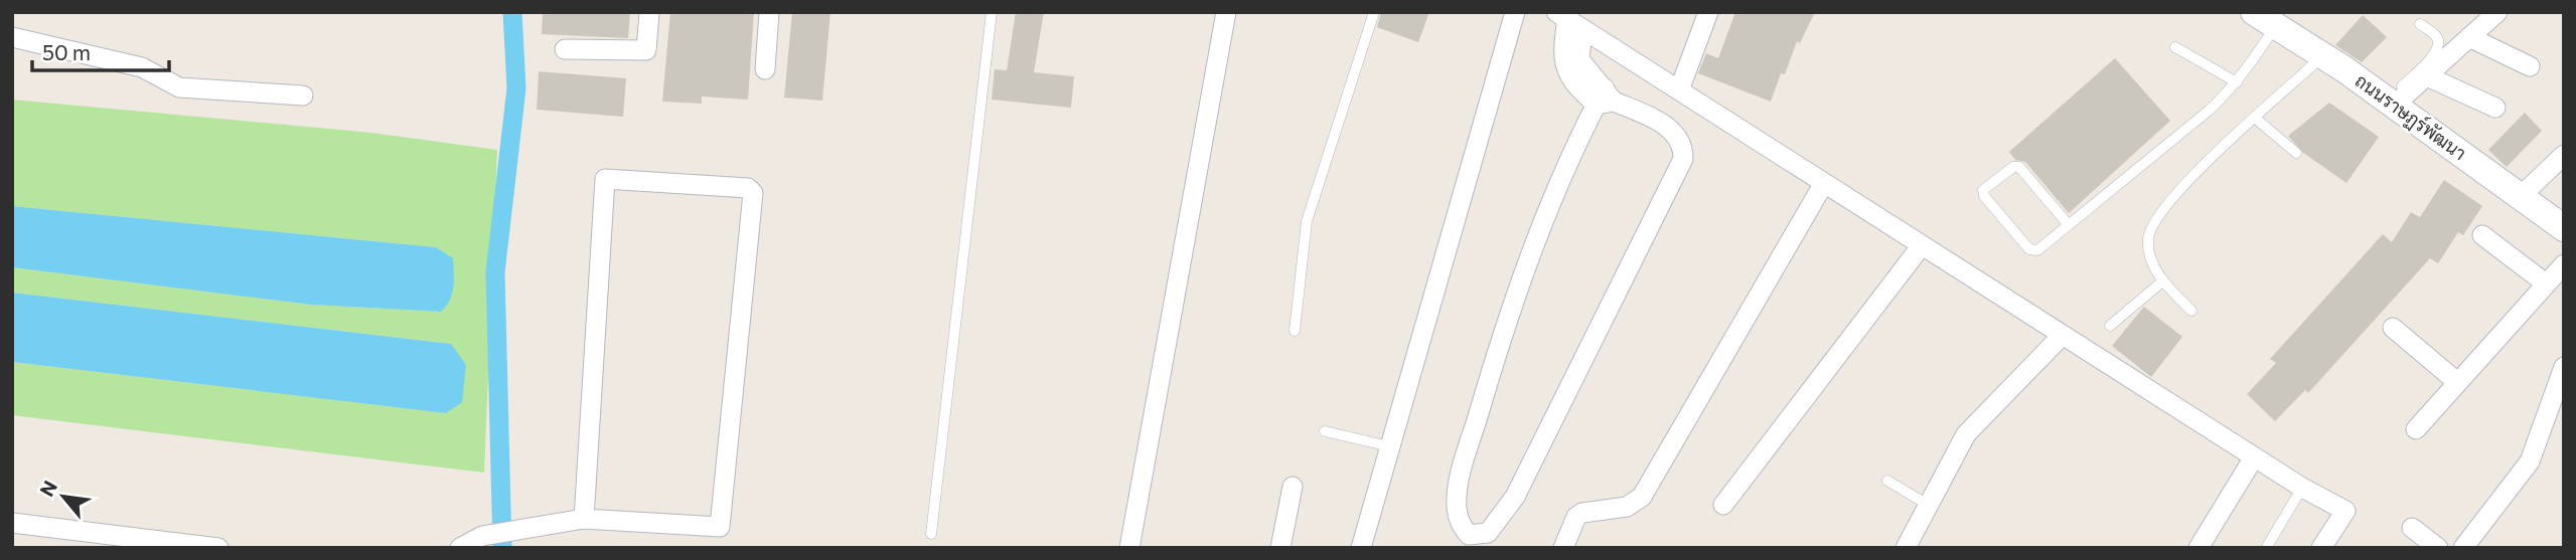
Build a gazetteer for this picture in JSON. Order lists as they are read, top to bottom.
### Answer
{
  "streets": {
    "street": ["ถนนราษฏร์พัฒนา"]
  },
  "scale_bar": "50 m",
  "north": "top left"
}
